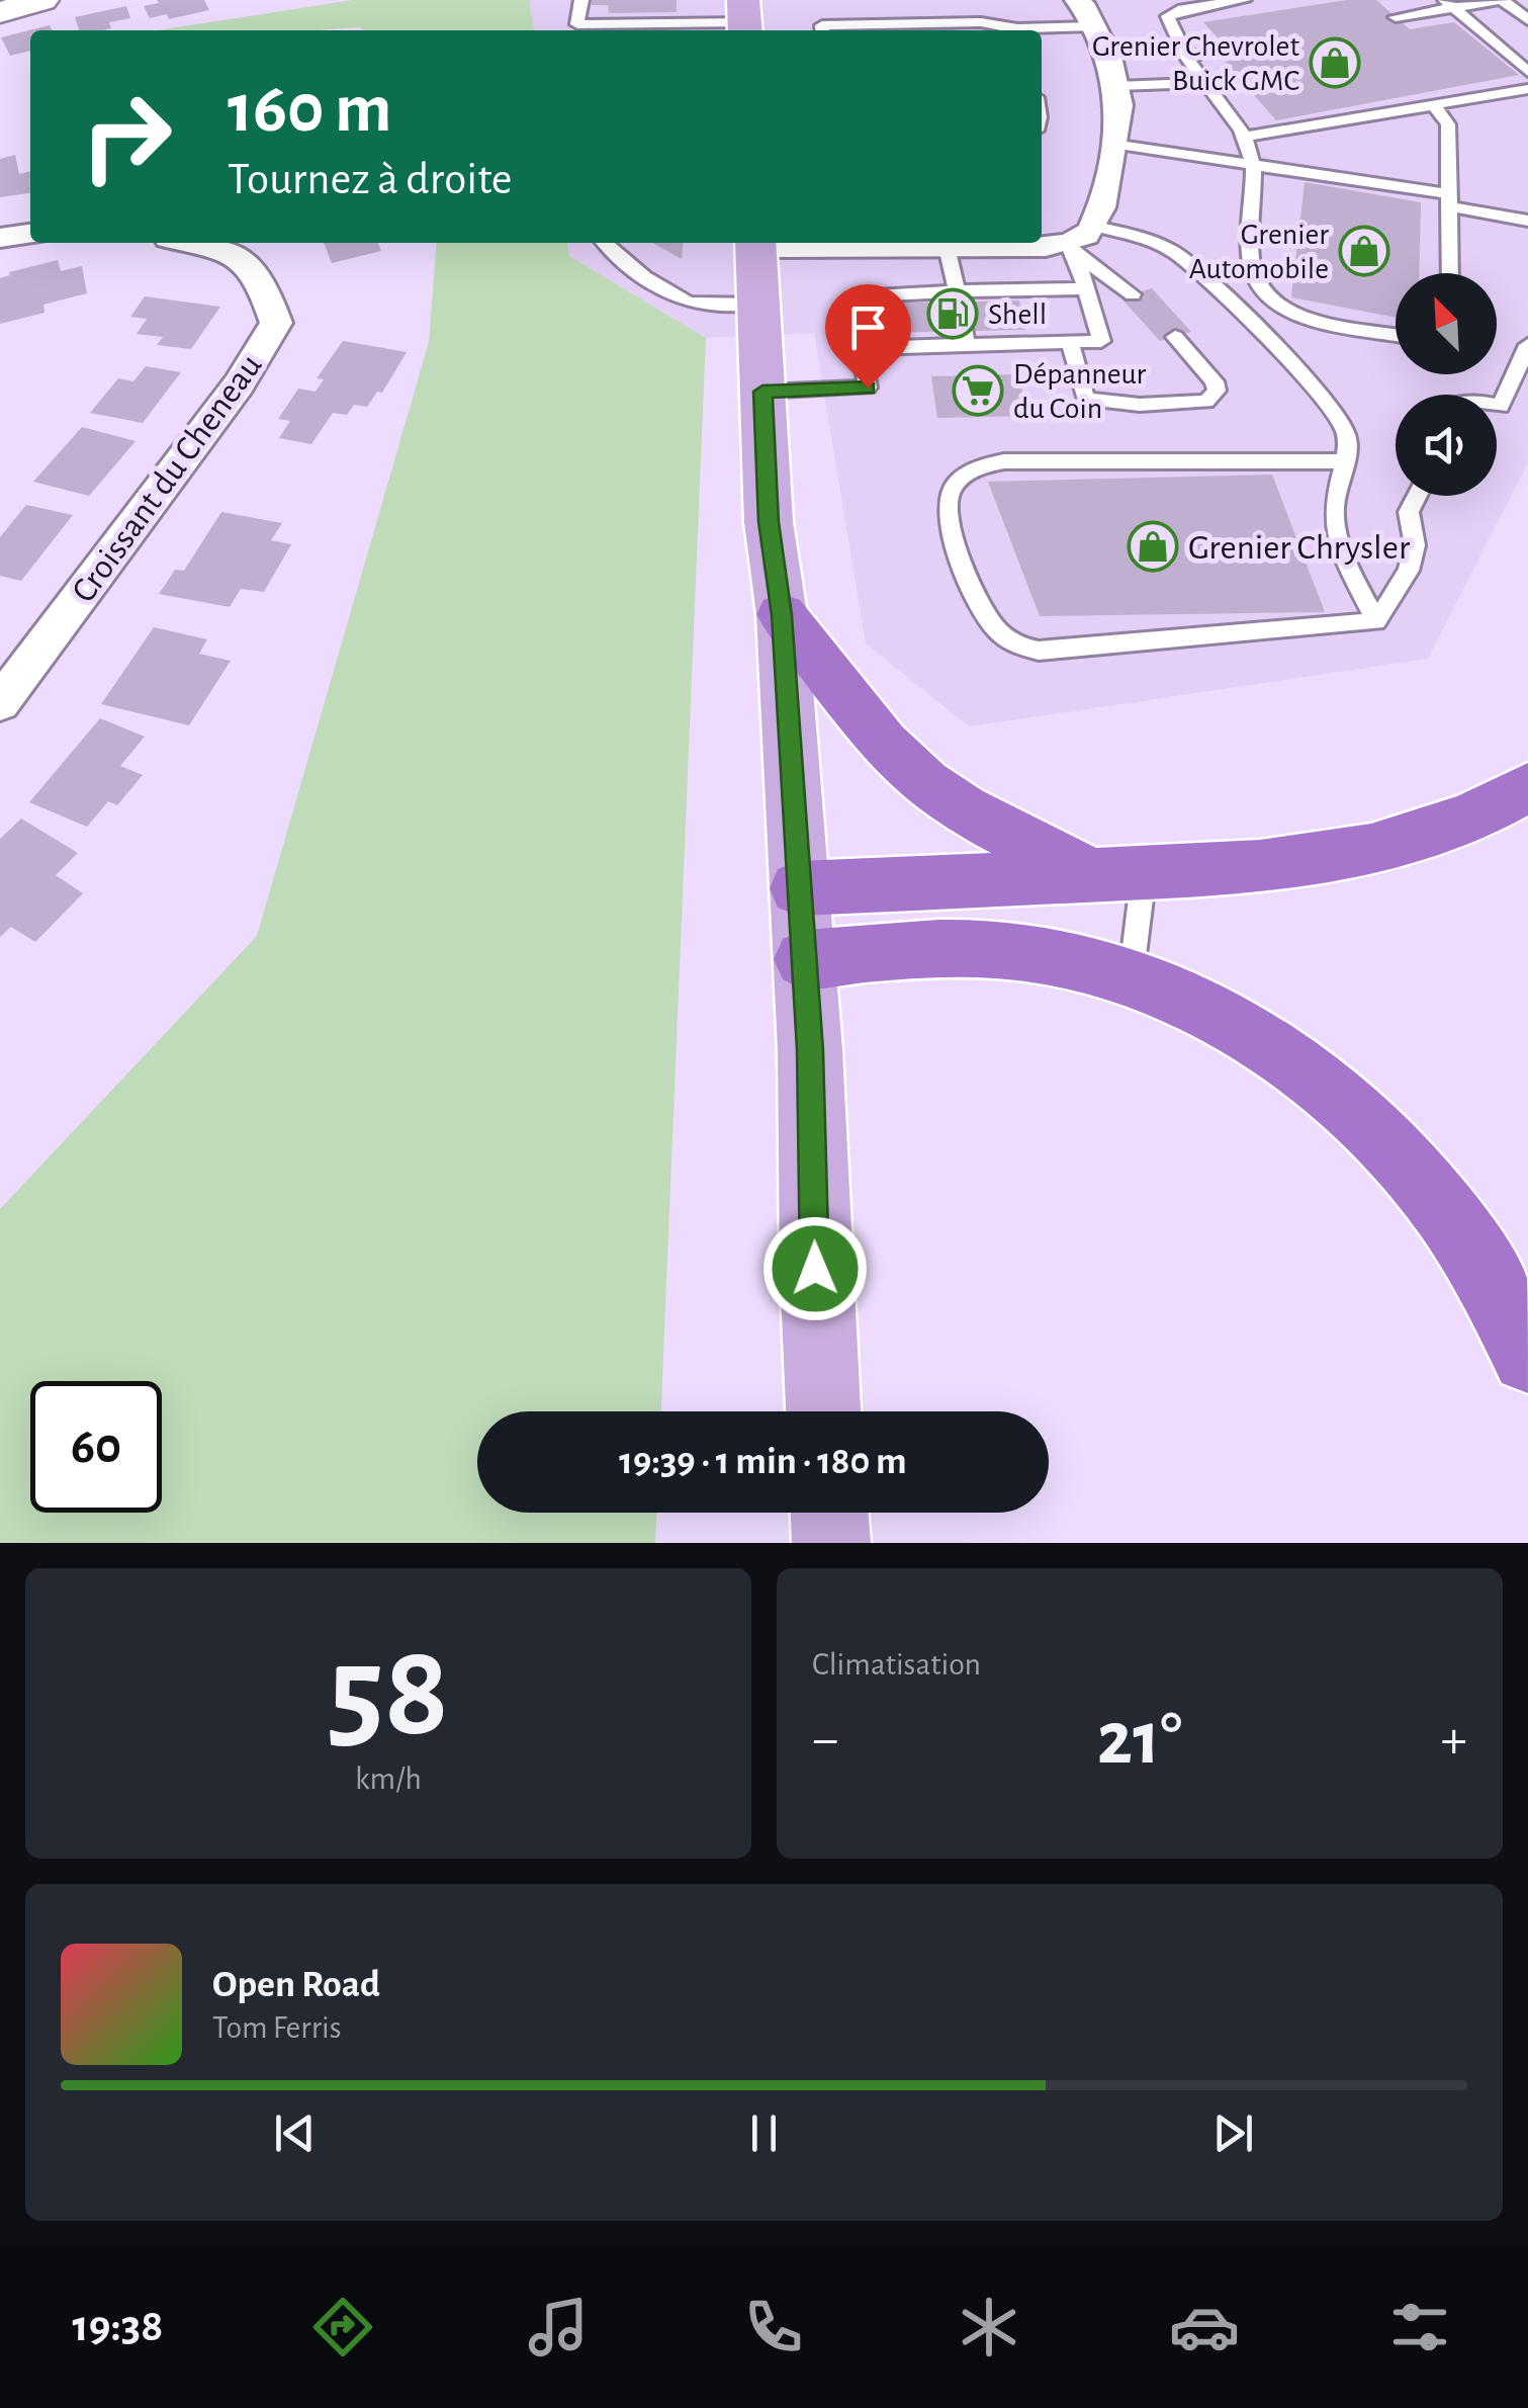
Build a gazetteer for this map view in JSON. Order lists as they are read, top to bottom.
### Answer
{
  "streets": {
    "street": ["Croissant du Cheneau"]
  },
  "places": {
    "shop": ["Grenier Chevrolet Buick GMC", "Grenier Automobile", "Grenier Chrysler"],
    "fuel station": ["Shell"],
    "supermarket": ["Dépanneur du Coin"]
  },
  "north": "top left",
  "page": {
    "turn": ["160 m", "Tournez à droite"],
    "limit": "60",
    "trip": "19:39 · 1 min · 180 m",
    "tile": [
      ["58", "km/h"],
      "Climatisation"
    ],
    "heat": ["−", "21°", "+"],
    "song": ["Open Road", "Tom Ferris"],
    "tabs": "19:38"
  }
}
